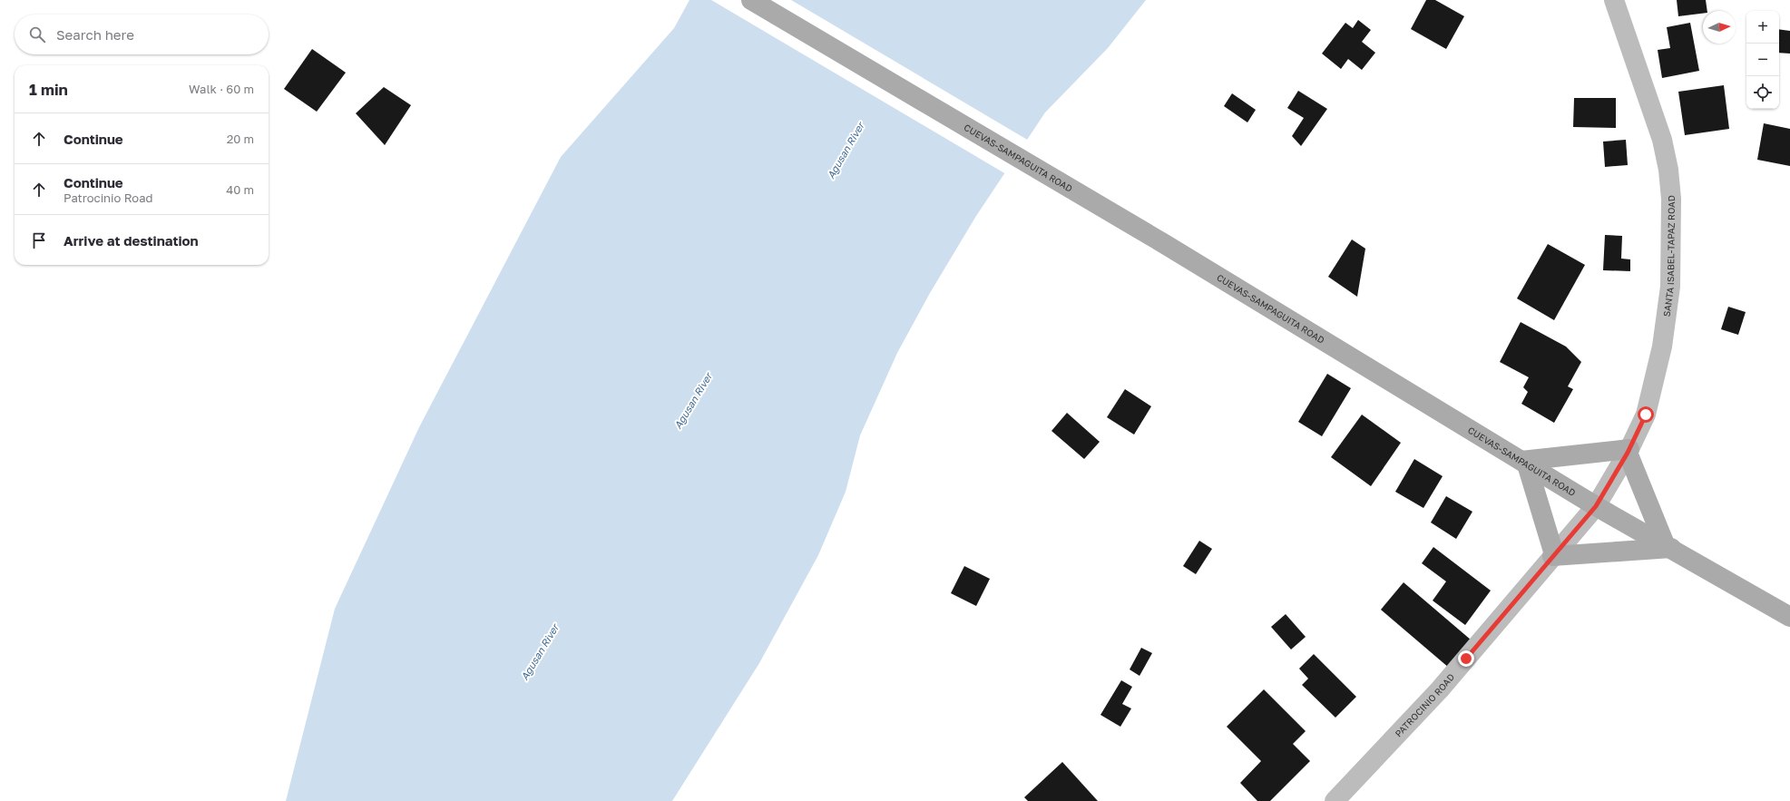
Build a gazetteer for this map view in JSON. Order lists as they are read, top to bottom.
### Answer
{
  "streets": {
    "main road": ["CUEVAS-SAMPAGUITA ROAD"],
    "street": ["SANTA ISABEL-TAPAZ ROAD", "PATROCINIO ROAD"]
  },
  "crossings": [
    ["CUEVAS-SAMPAGUITA ROAD", "SANTA ISABEL-TAPAZ ROAD"],
    ["CUEVAS-SAMPAGUITA ROAD", "PATROCINIO ROAD"],
    ["SANTA ISABEL-TAPAZ ROAD", "PATROCINIO ROAD"]
  ],
  "water": ["Agusan River"],
  "north": "right",
  "page": {
    "map_buttons": ["+", "−"],
    "search": "Search here",
    "heading": ["1 min", "Walk · 60 m"],
    "list": [
      ["Continue", "20 m"],
      ["Continue", "Patrocinio Road", "40 m"],
      "Arrive at destination"
    ]
  }
}
